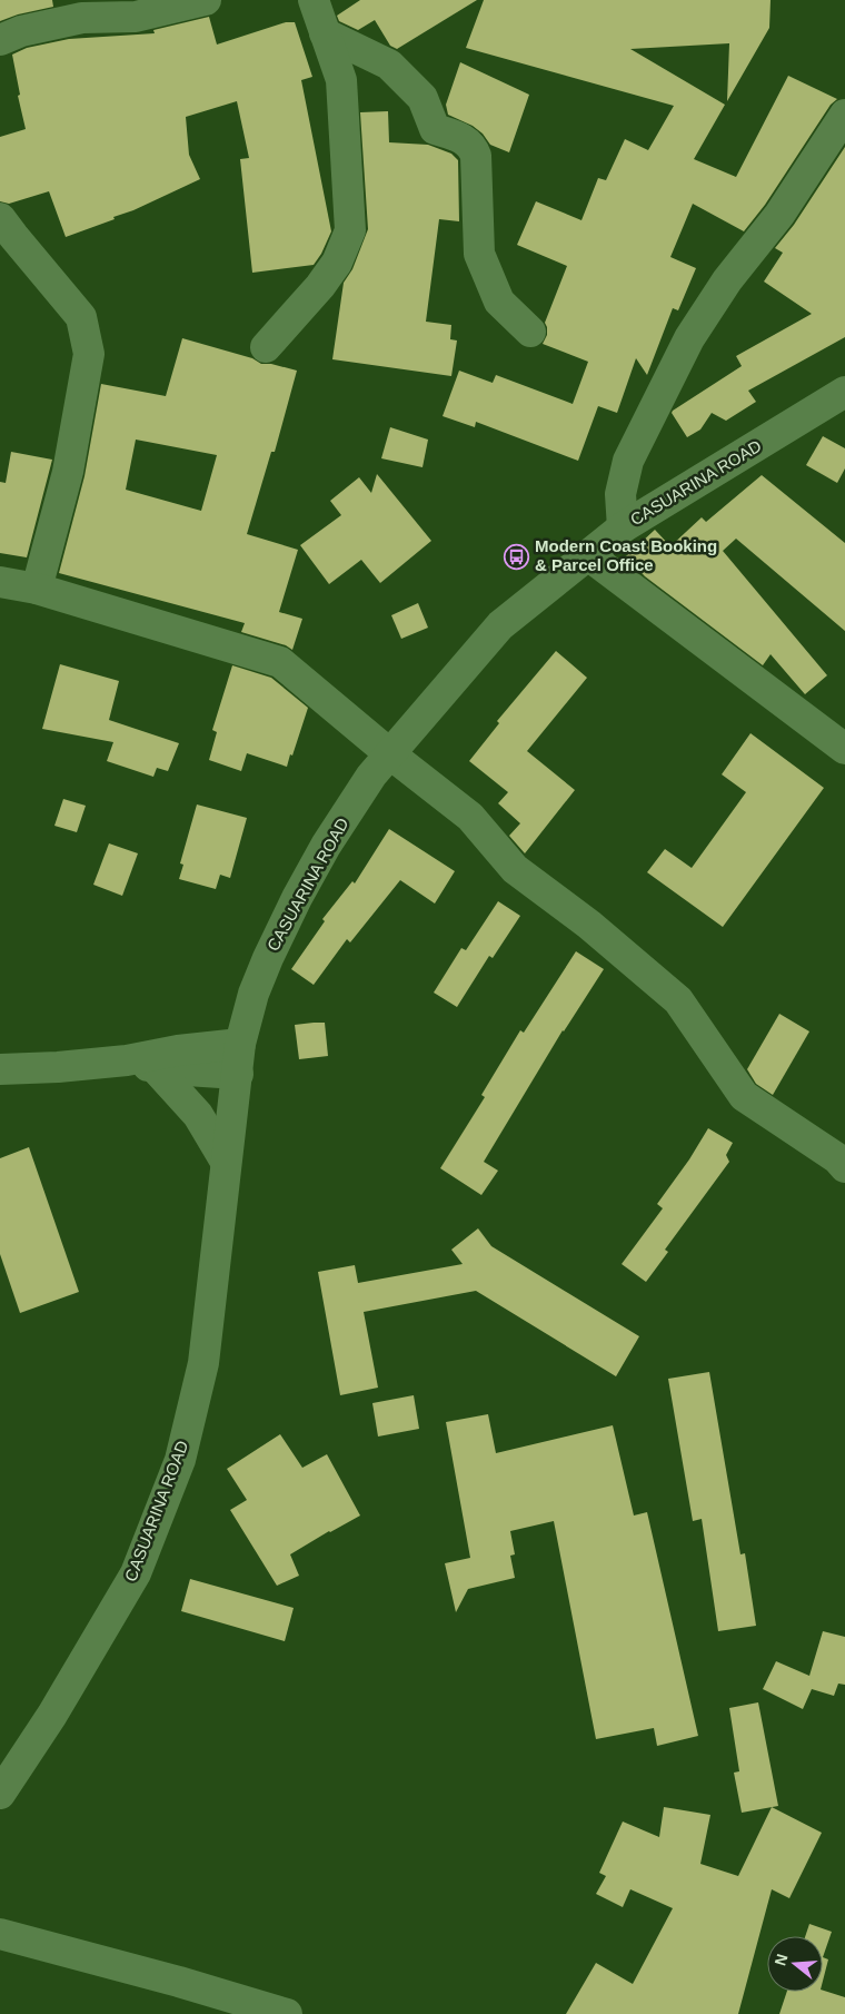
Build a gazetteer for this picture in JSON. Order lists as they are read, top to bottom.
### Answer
{
  "streets": {
    "street": ["CASUARINA ROAD"]
  },
  "places": {
    "bus stop": ["Modern Coast Booking & Parcel Office"]
  },
  "north": "left"
}
